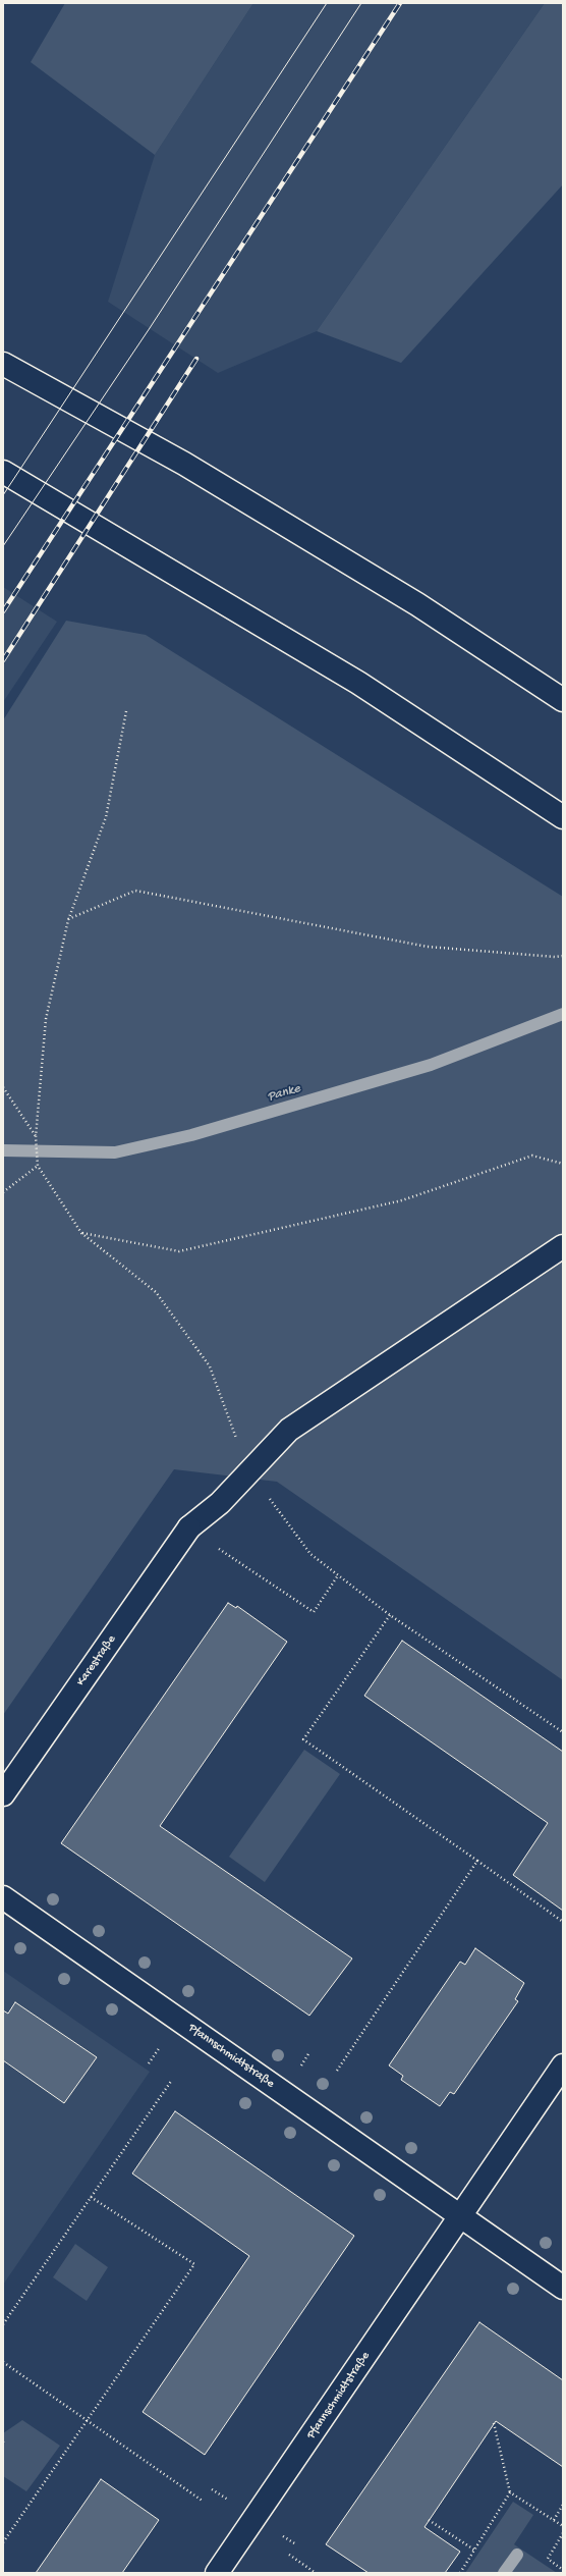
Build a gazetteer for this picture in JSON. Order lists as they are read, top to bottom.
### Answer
{
  "streets": {
    "main road": ["Karestraße", "Pfannschmidtstraße"]
  },
  "water": ["Panke"]
}
